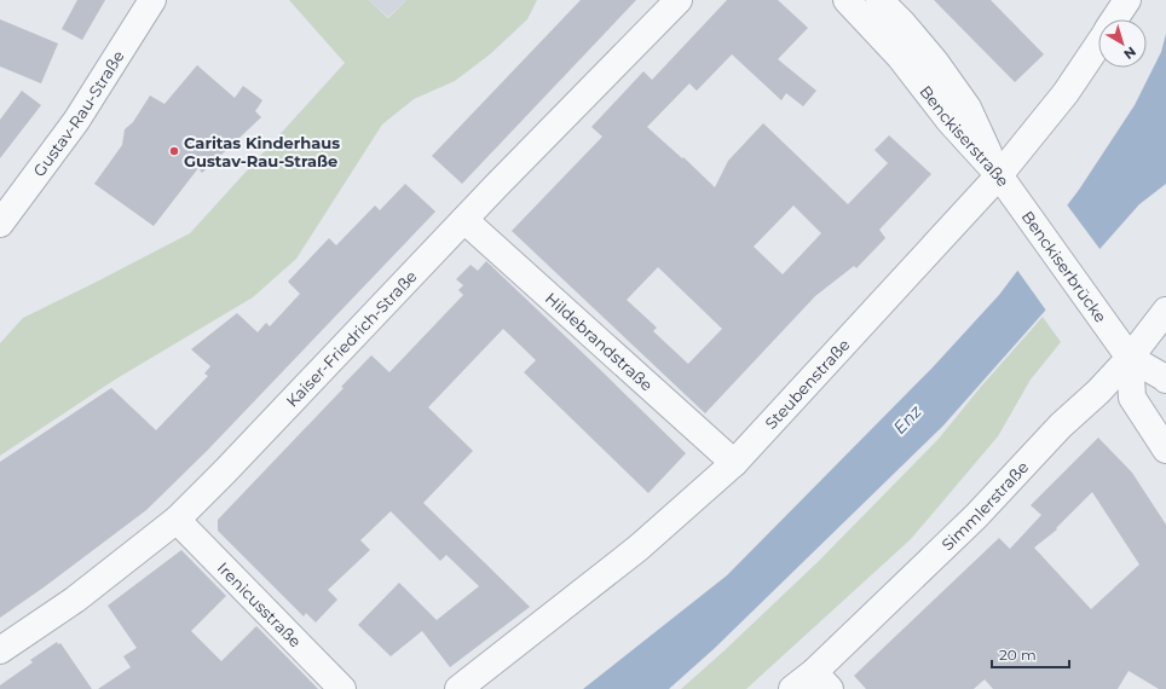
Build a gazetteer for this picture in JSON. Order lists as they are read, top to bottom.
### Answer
{
  "streets": {
    "street": [
      "Gustav-Rau-Straße",
      "Benckiserstraße",
      "Benckiserbrücke",
      "Kaiser-Friedrich-Straße",
      "Hildebrandstraße",
      "Steubenstraße",
      "Simmlerstraße",
      "Irenicusstraße"
    ]
  },
  "crossings": [
    ["Benckiserstraße", "Benckiserbrücke"],
    ["Benckiserstraße", "Steubenstraße"],
    ["Benckiserbrücke", "Steubenstraße"],
    ["Benckiserbrücke", "Simmlerstraße"],
    ["Kaiser-Friedrich-Straße", "Hildebrandstraße"],
    ["Kaiser-Friedrich-Straße", "Irenicusstraße"],
    ["Hildebrandstraße", "Steubenstraße"]
  ],
  "water": ["Enz"],
  "places": ["Caritas Kinderhaus Gustav-Rau-Straße"],
  "scale_bar": "20 m",
  "north": "bottom right"
}
